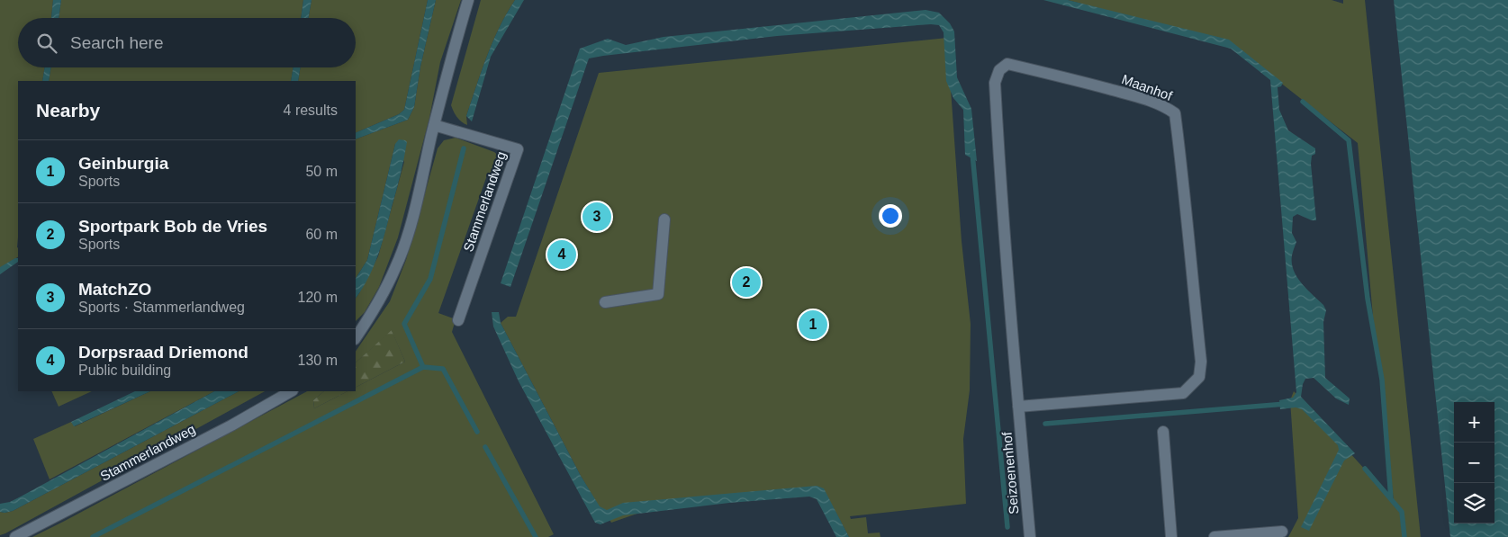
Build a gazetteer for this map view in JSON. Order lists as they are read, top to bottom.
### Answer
{
  "streets": {
    "street": ["Maanhof", "Stammerlandweg", "Seizoenenhof"]
  },
  "crossings": [
    ["Maanhof", "Seizoenenhof"]
  ],
  "page": {
    "search": "Search here",
    "heading": ["Nearby", "4 results"],
    "list": [
      {
        "mark": "1",
        "name": "Geinburgia",
        "note": "Sports",
        "value": "50 m"
      },
      {
        "mark": "2",
        "name": "Sportpark Bob de Vries",
        "note": "Sports",
        "value": "60 m"
      },
      {
        "mark": "3",
        "name": "MatchZO",
        "note": "Sports · Stammerlandweg",
        "value": "120 m"
      },
      {
        "mark": "4",
        "name": "Dorpsraad Driemond",
        "note": "Public building",
        "value": "130 m"
      }
    ],
    "pins": [
      "3",
      "4",
      "2",
      "1"
    ],
    "map_buttons": ["+", "−"]
  }
}
